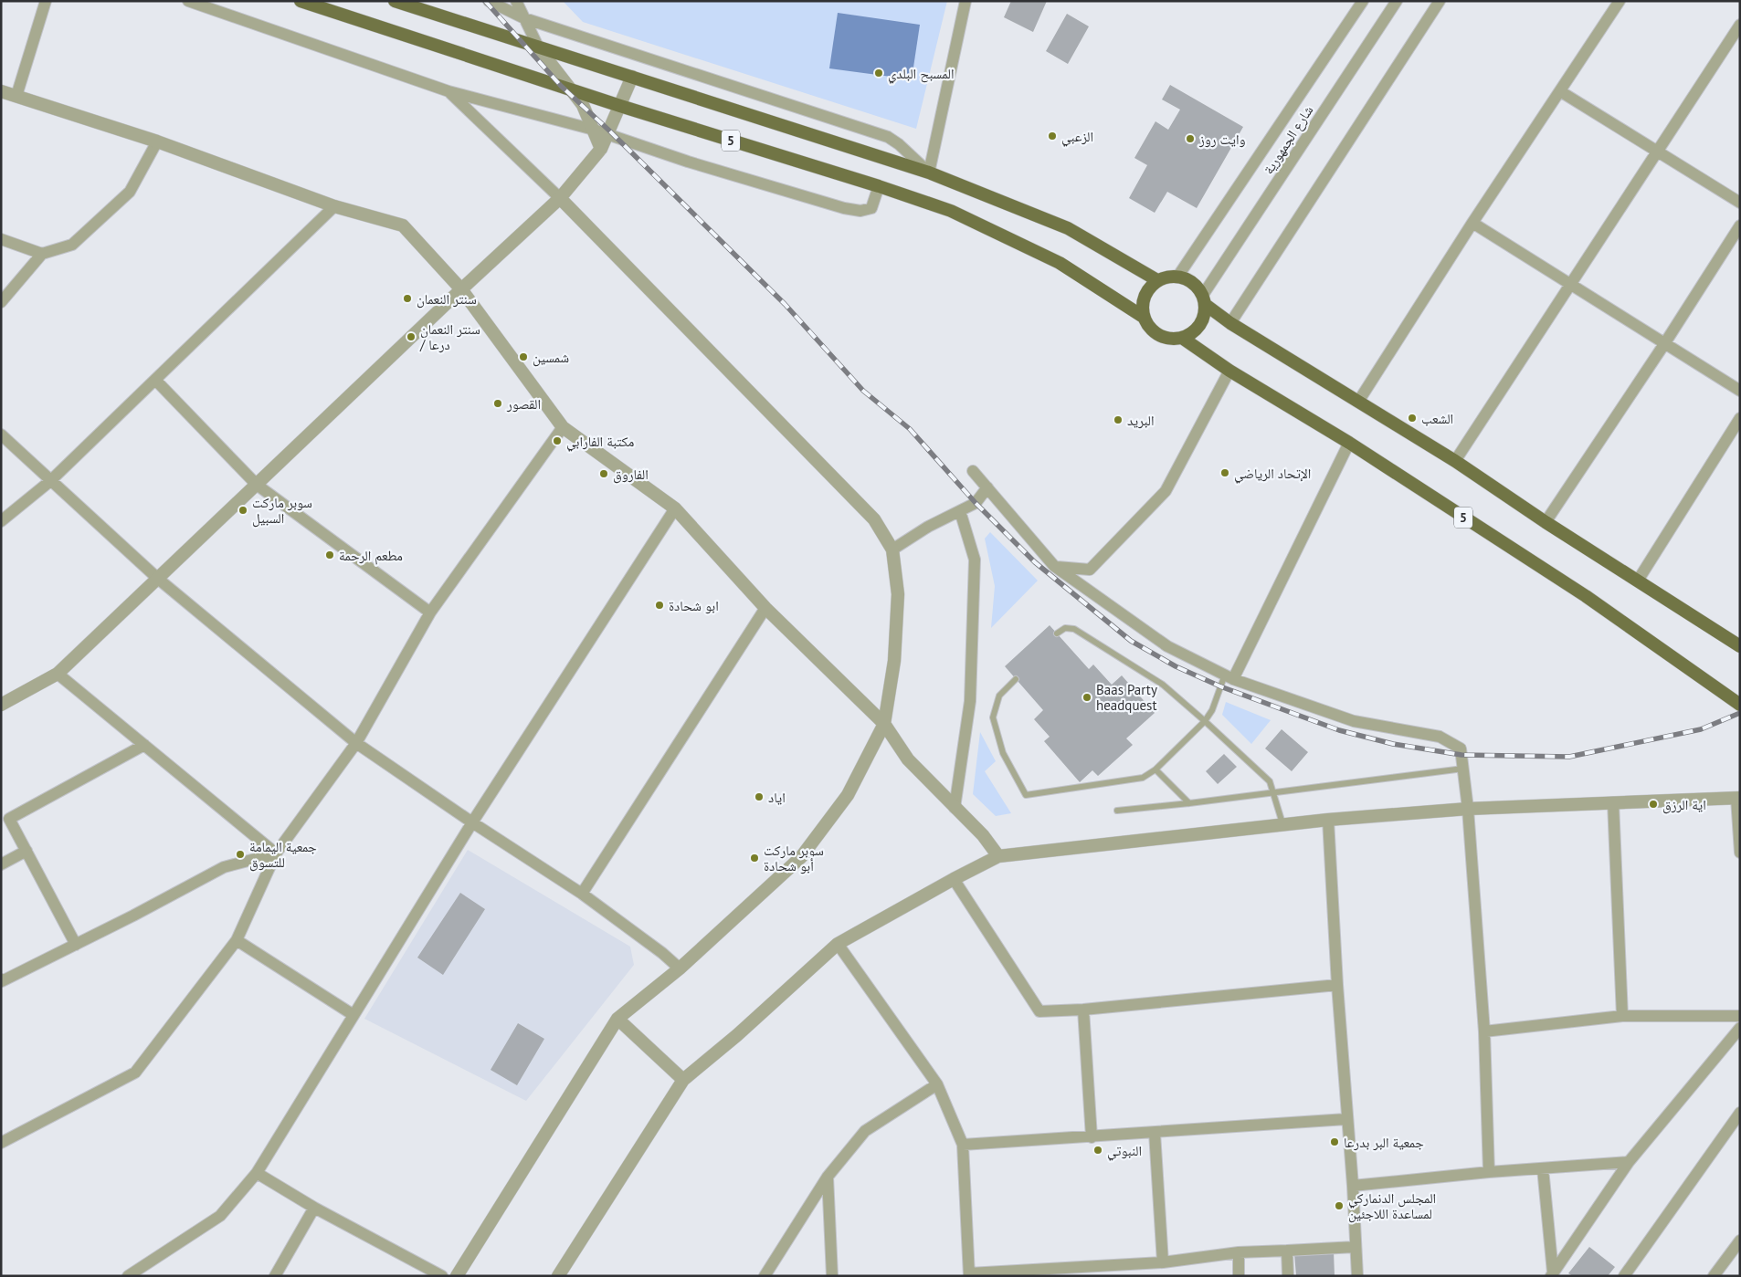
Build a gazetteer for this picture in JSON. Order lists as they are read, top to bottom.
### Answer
{
  "streets": {
    "main road": ["5"],
    "street": ["شارع الجمهورية"]
  },
  "crossings": [
    ["شارع الجمهورية", "5"]
  ],
  "places": [
    "المسبح البلدي",
    "الزعبي",
    "وايت روز",
    "سنتر النعمان",
    "سنتر النعمان / درعا",
    "شمسين",
    "القصور",
    "الشعب",
    "البريد",
    "مكتبة الفارابي",
    "الإتحاد الرياضي",
    "الفاروق",
    "سوبر ماركت السبيل",
    "مطعم الرحمة",
    "ابو شحادة",
    "Baas Party headquest",
    "اياد",
    "اية الرزق",
    "جمعية اليمامة للتسوق",
    "سوبر ماركت أبو شحادة",
    "جمعية البر بدرعا",
    "النبوتي",
    "المجلس الدنماركي لمساعدة اللاجئين"
  ]
}
